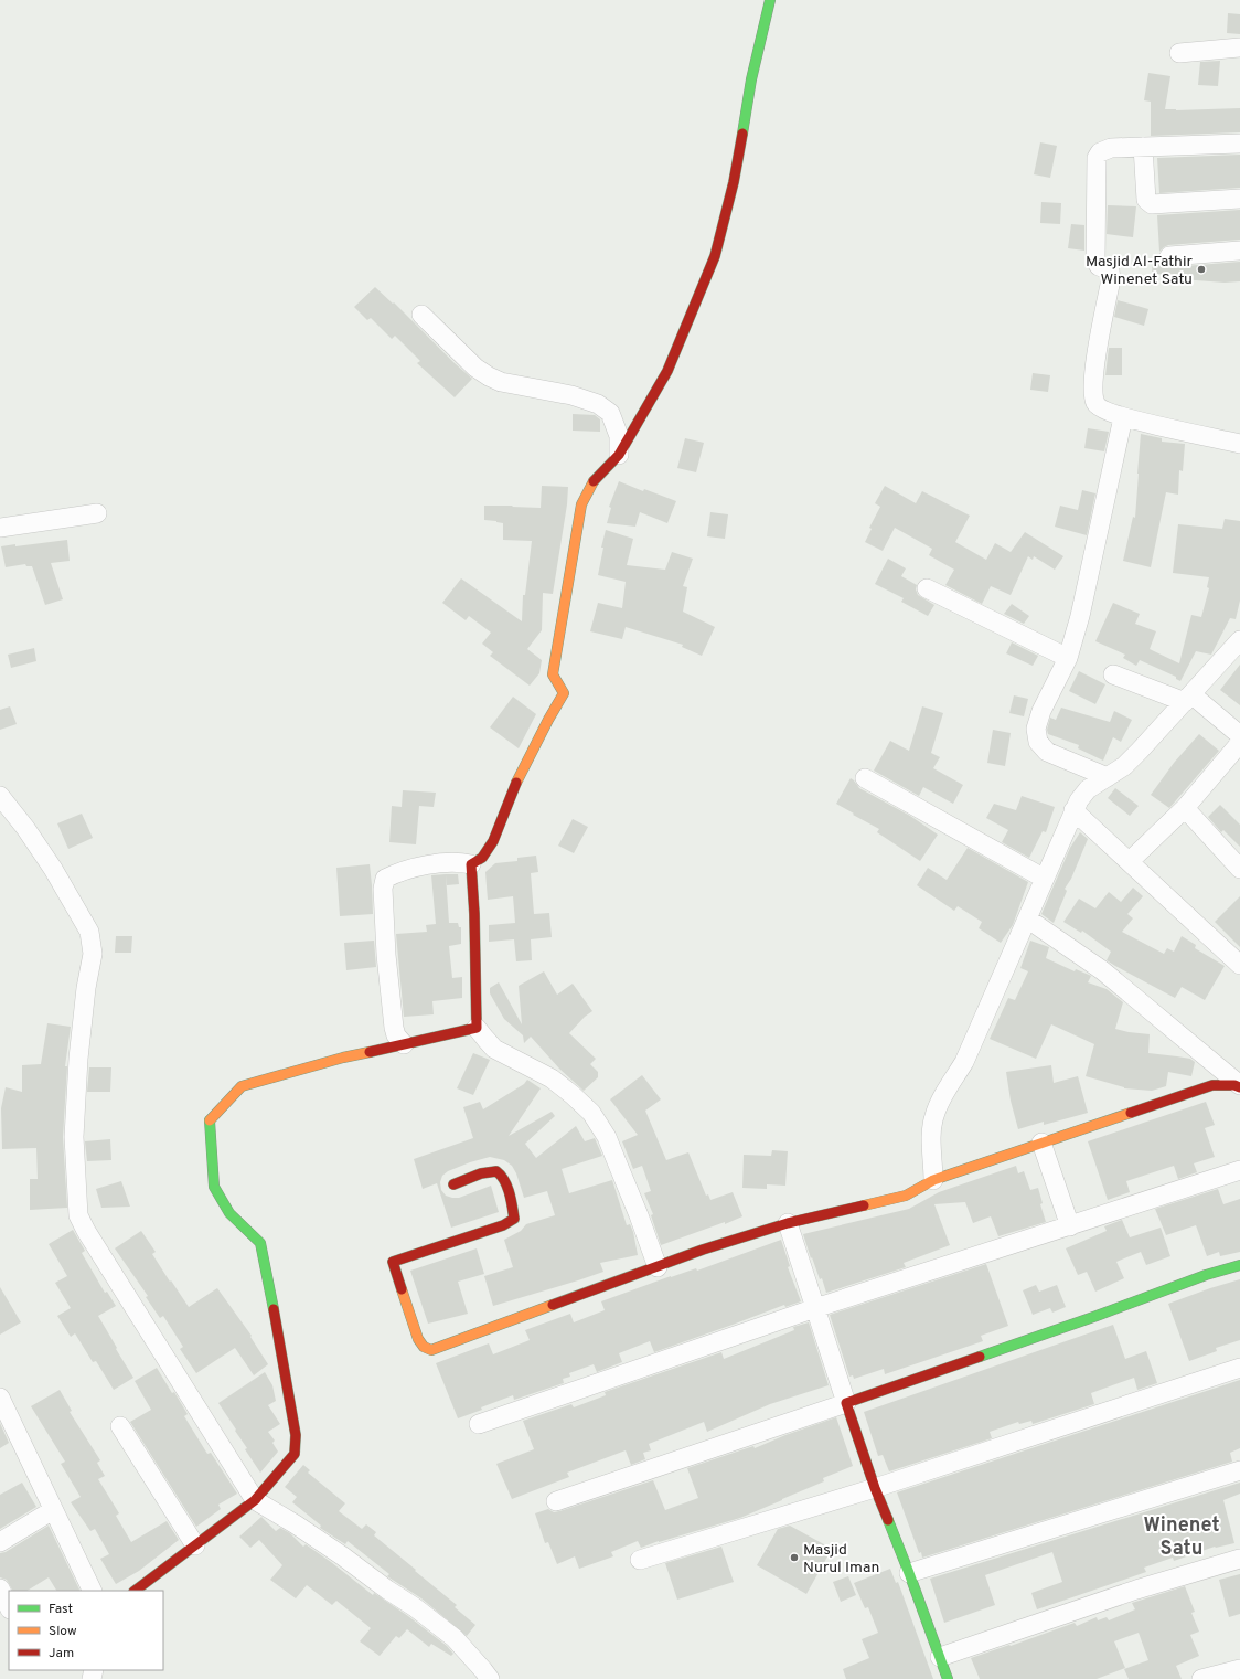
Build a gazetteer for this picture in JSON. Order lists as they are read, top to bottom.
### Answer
{
  "districts": ["Winenet Satu"],
  "places": ["Masjid Al-Fathir Winenet Satu", "Masjid Nurul Iman"],
  "legend": ["Fast", "Slow", "Jam"]
}
